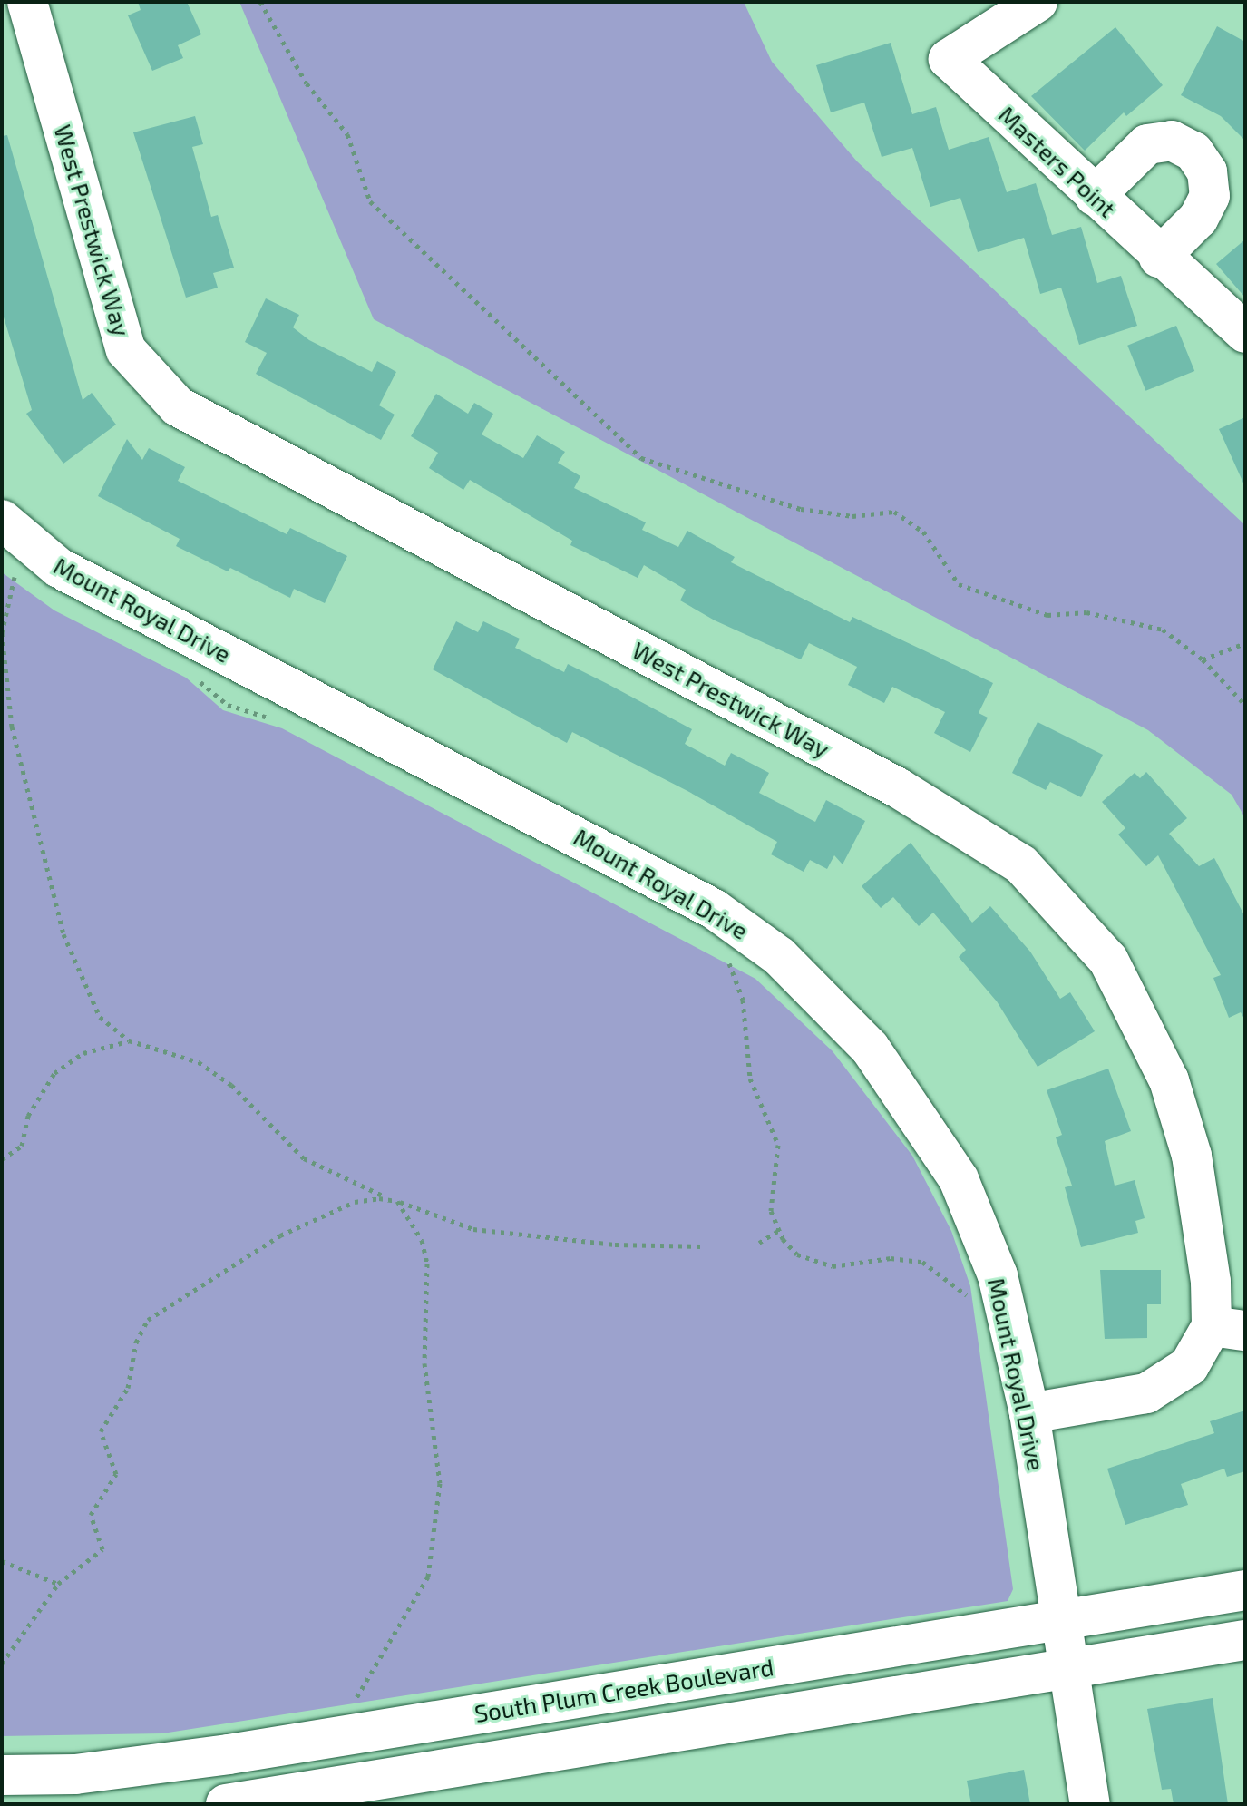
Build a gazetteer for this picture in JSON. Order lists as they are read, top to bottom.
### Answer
{
  "streets": {
    "street": [
      "Masters Point",
      "West Prestwick Way",
      "Mount Royal Drive",
      "South Plum Creek Boulevard"
    ]
  },
  "crossings": [
    ["West Prestwick Way", "Mount Royal Drive"],
    ["Mount Royal Drive", "South Plum Creek Boulevard"]
  ]
}
